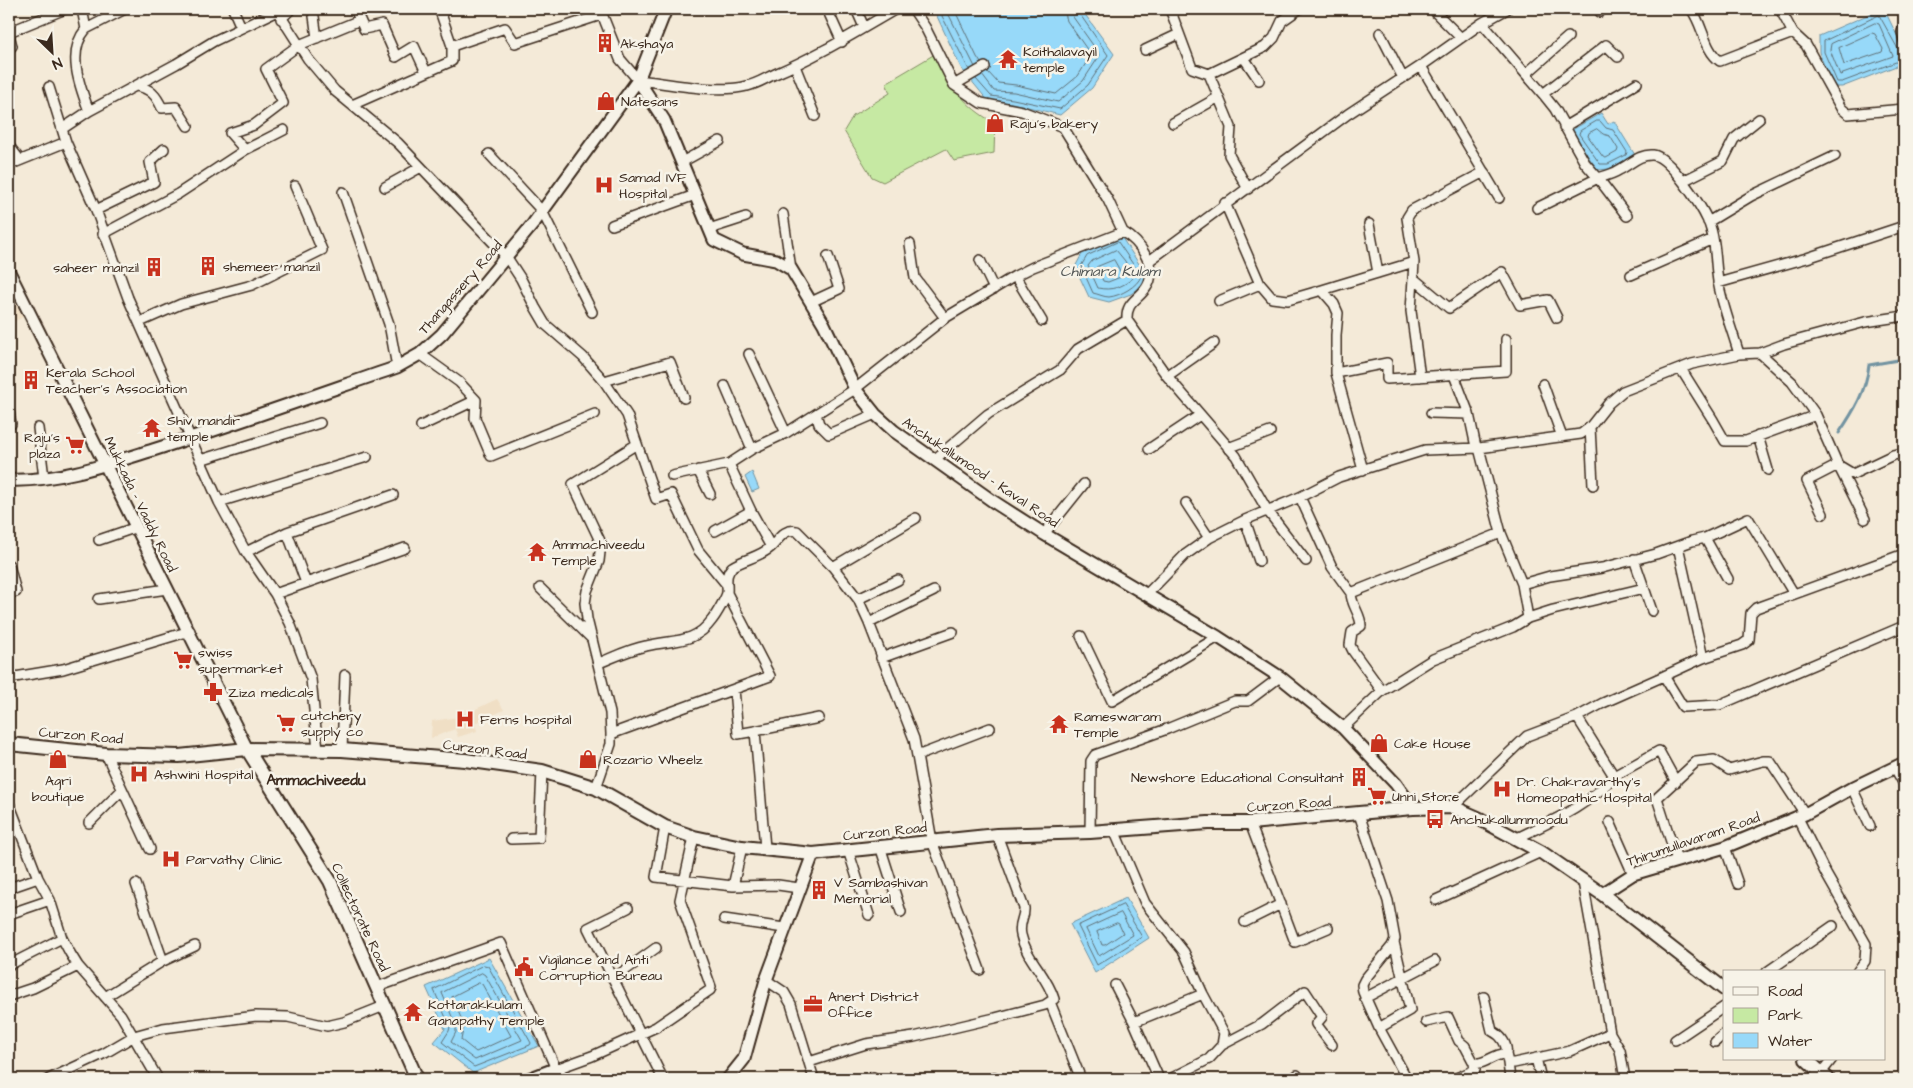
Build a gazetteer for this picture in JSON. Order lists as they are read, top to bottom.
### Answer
{
  "streets": {
    "main road": ["Curzon Road", "Collectorate Road"],
    "street": [
      "Thangassery Road",
      "Anchukallumood - Kaval Road",
      "Mukkada - Vaddy Road",
      "Thirumullavaram Road"
    ]
  },
  "crossings": [
    ["Thangassery Road", "Mukkada - Vaddy Road"],
    ["Anchukallumood - Kaval Road", "Curzon Road"],
    ["Mukkada - Vaddy Road", "Curzon Road"],
    ["Mukkada - Vaddy Road", "Collectorate Road"],
    ["Curzon Road", "Thirumullavaram Road"],
    ["Curzon Road", "Collectorate Road"]
  ],
  "districts": ["Ammachiveedu"],
  "water": ["Chimara Kulam"],
  "places": {
    "building": [
      "Akshaya",
      "shemeer manzil",
      "saheer manzil",
      "Kerala School Teacher's Association",
      "Newshore Educational Consultant",
      "V Sambashivan Memorial"
    ],
    "temple": [
      "Koithalavayil temple",
      "Shiv mandir temple",
      "Ammachiveedu Temple",
      "Rameswaram Temple",
      "Kottarakkulam Ganapathy Temple"
    ],
    "shop": [
      "Natesans",
      "Raju's bakery",
      "Cake House",
      "Agri boutique",
      "Rozario Wheelz"
    ],
    "hospital": [
      "Samad IVF Hospital",
      "Ferns hospital",
      "Ashwini Hospital",
      "Dr. Chakravarthy's Homeopathic Hospital",
      "Parvathy Clinic"
    ],
    "supermarket": [
      "Raju's plaza",
      "swiss supermarket",
      "cutchery supply co",
      "Unni Store"
    ],
    "pharmacy": ["Ziza medicals"],
    "bus stop": ["Anchukallummoodu"],
    "public building": ["Vigilance and Anti Corruption Bureau"],
    "office": ["Anert District Office"]
  },
  "legend": ["Road", "Park", "Water"],
  "north": "bottom right"
}
